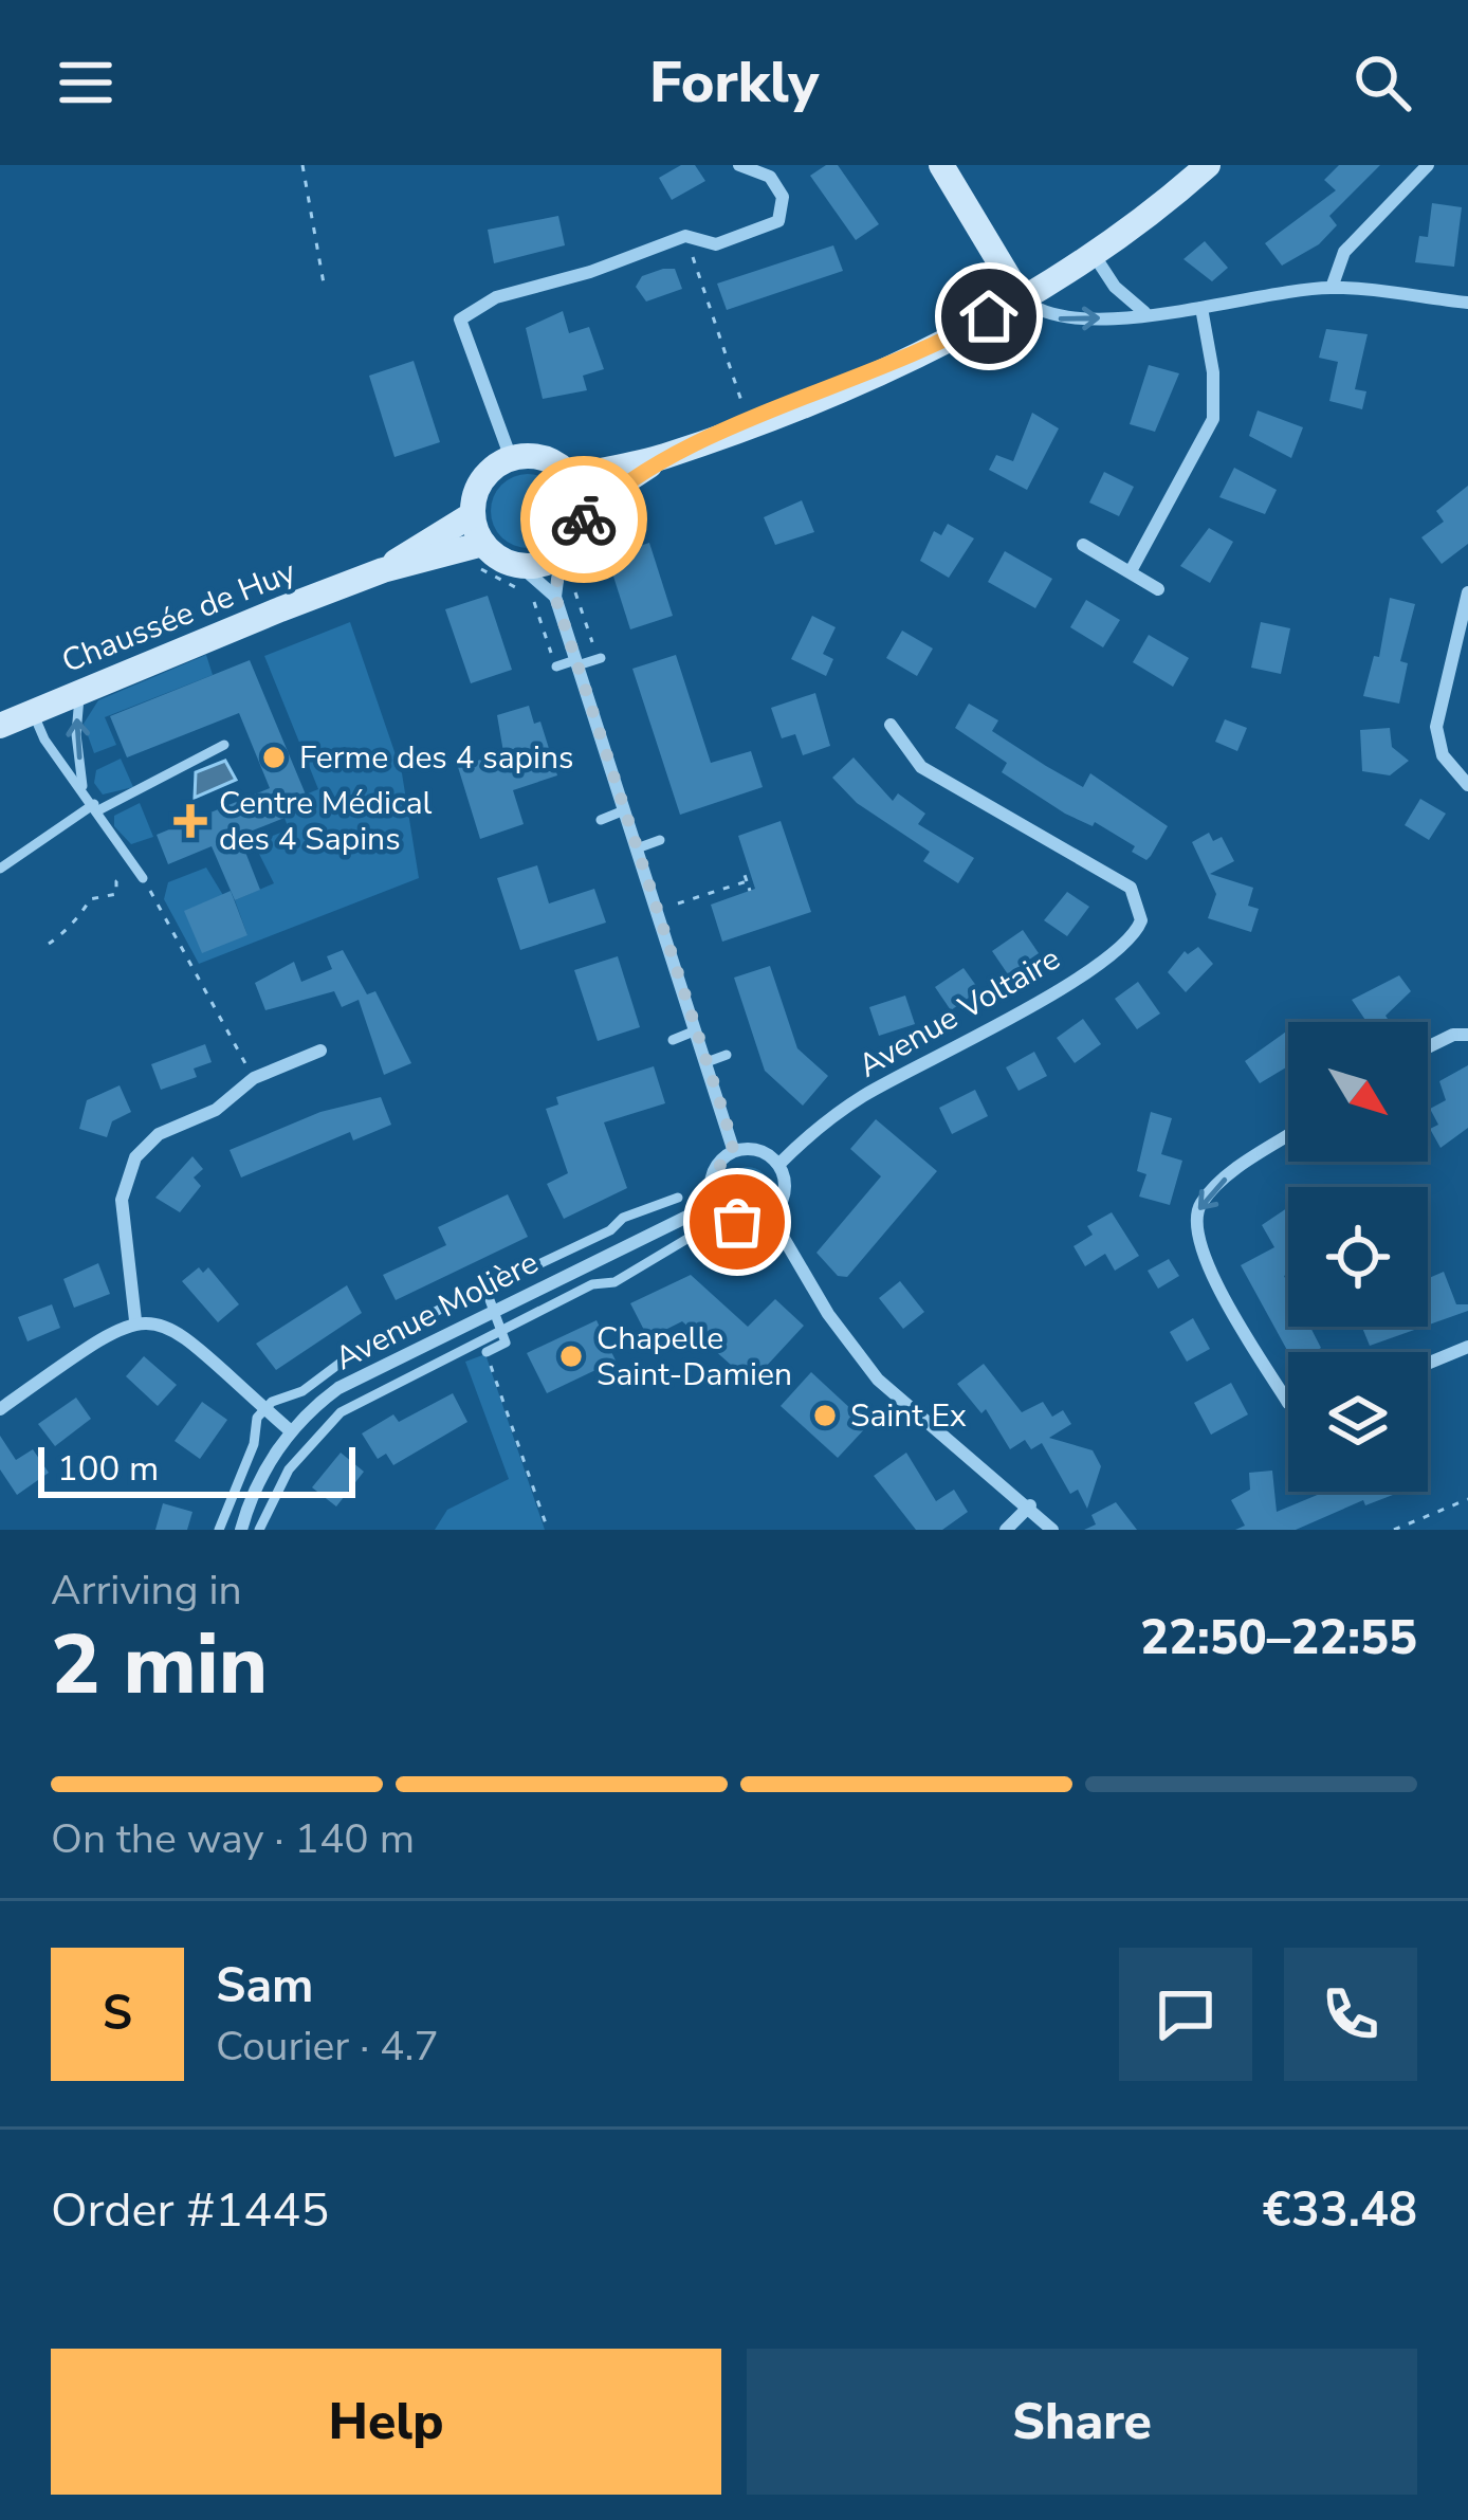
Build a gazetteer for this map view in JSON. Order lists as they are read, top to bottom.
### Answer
{
  "streets": {
    "main road": ["Chaussée de Huy"],
    "street": ["Avenue Voltaire", "Avenue Molière"]
  },
  "crossings": [
    ["Avenue Voltaire", "Avenue Molière"]
  ],
  "places": {
    "other": ["Ferme des 4 sapins", "Chapelle Saint-Damien", "Saint Ex"],
    "health": ["Centre Médical des 4 Sapins"]
  },
  "scale_bar": "100 m",
  "north": "bottom right",
  "page": {
    "header": "Forkly",
    "scale": "100 m",
    "heading": ["2 min", "Arriving in", "22:50–22:55"],
    "panel": [
      "Sam",
      "Courier · 4.7",
      "Order #1445",
      "€33.48"
    ],
    "bar": "On the way · 140 m",
    "round": "S",
    "buttons": ["Help", "Share"]
  }
}
